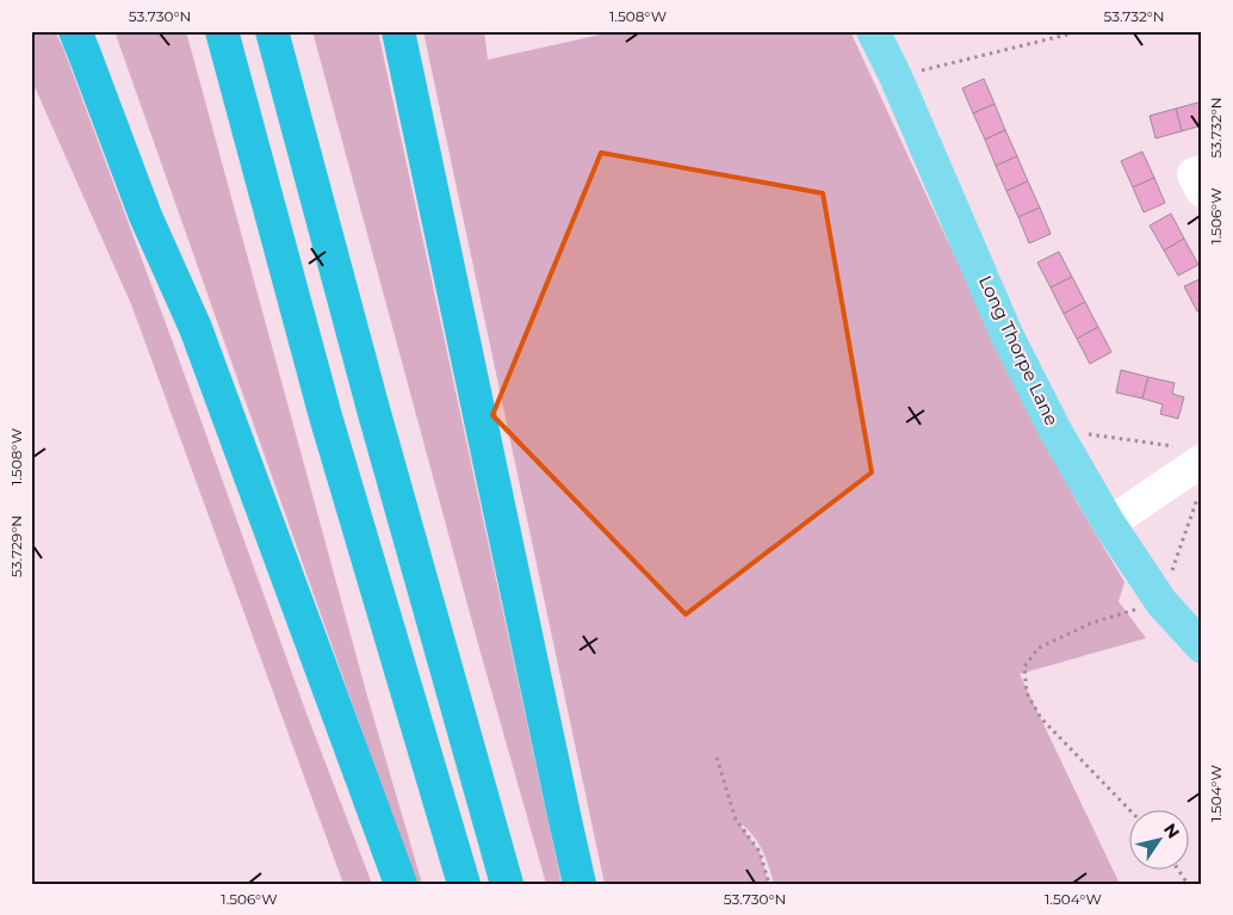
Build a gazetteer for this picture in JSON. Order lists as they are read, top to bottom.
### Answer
{
  "streets": {
    "main road": ["Long Thorpe Lane"]
  },
  "north": "top right",
  "coordinates": [
    "53.730°N",
    "1.508°W",
    "53.732°N",
    "1.506°W",
    "53.729°N",
    "1.504°W"
  ]
}
